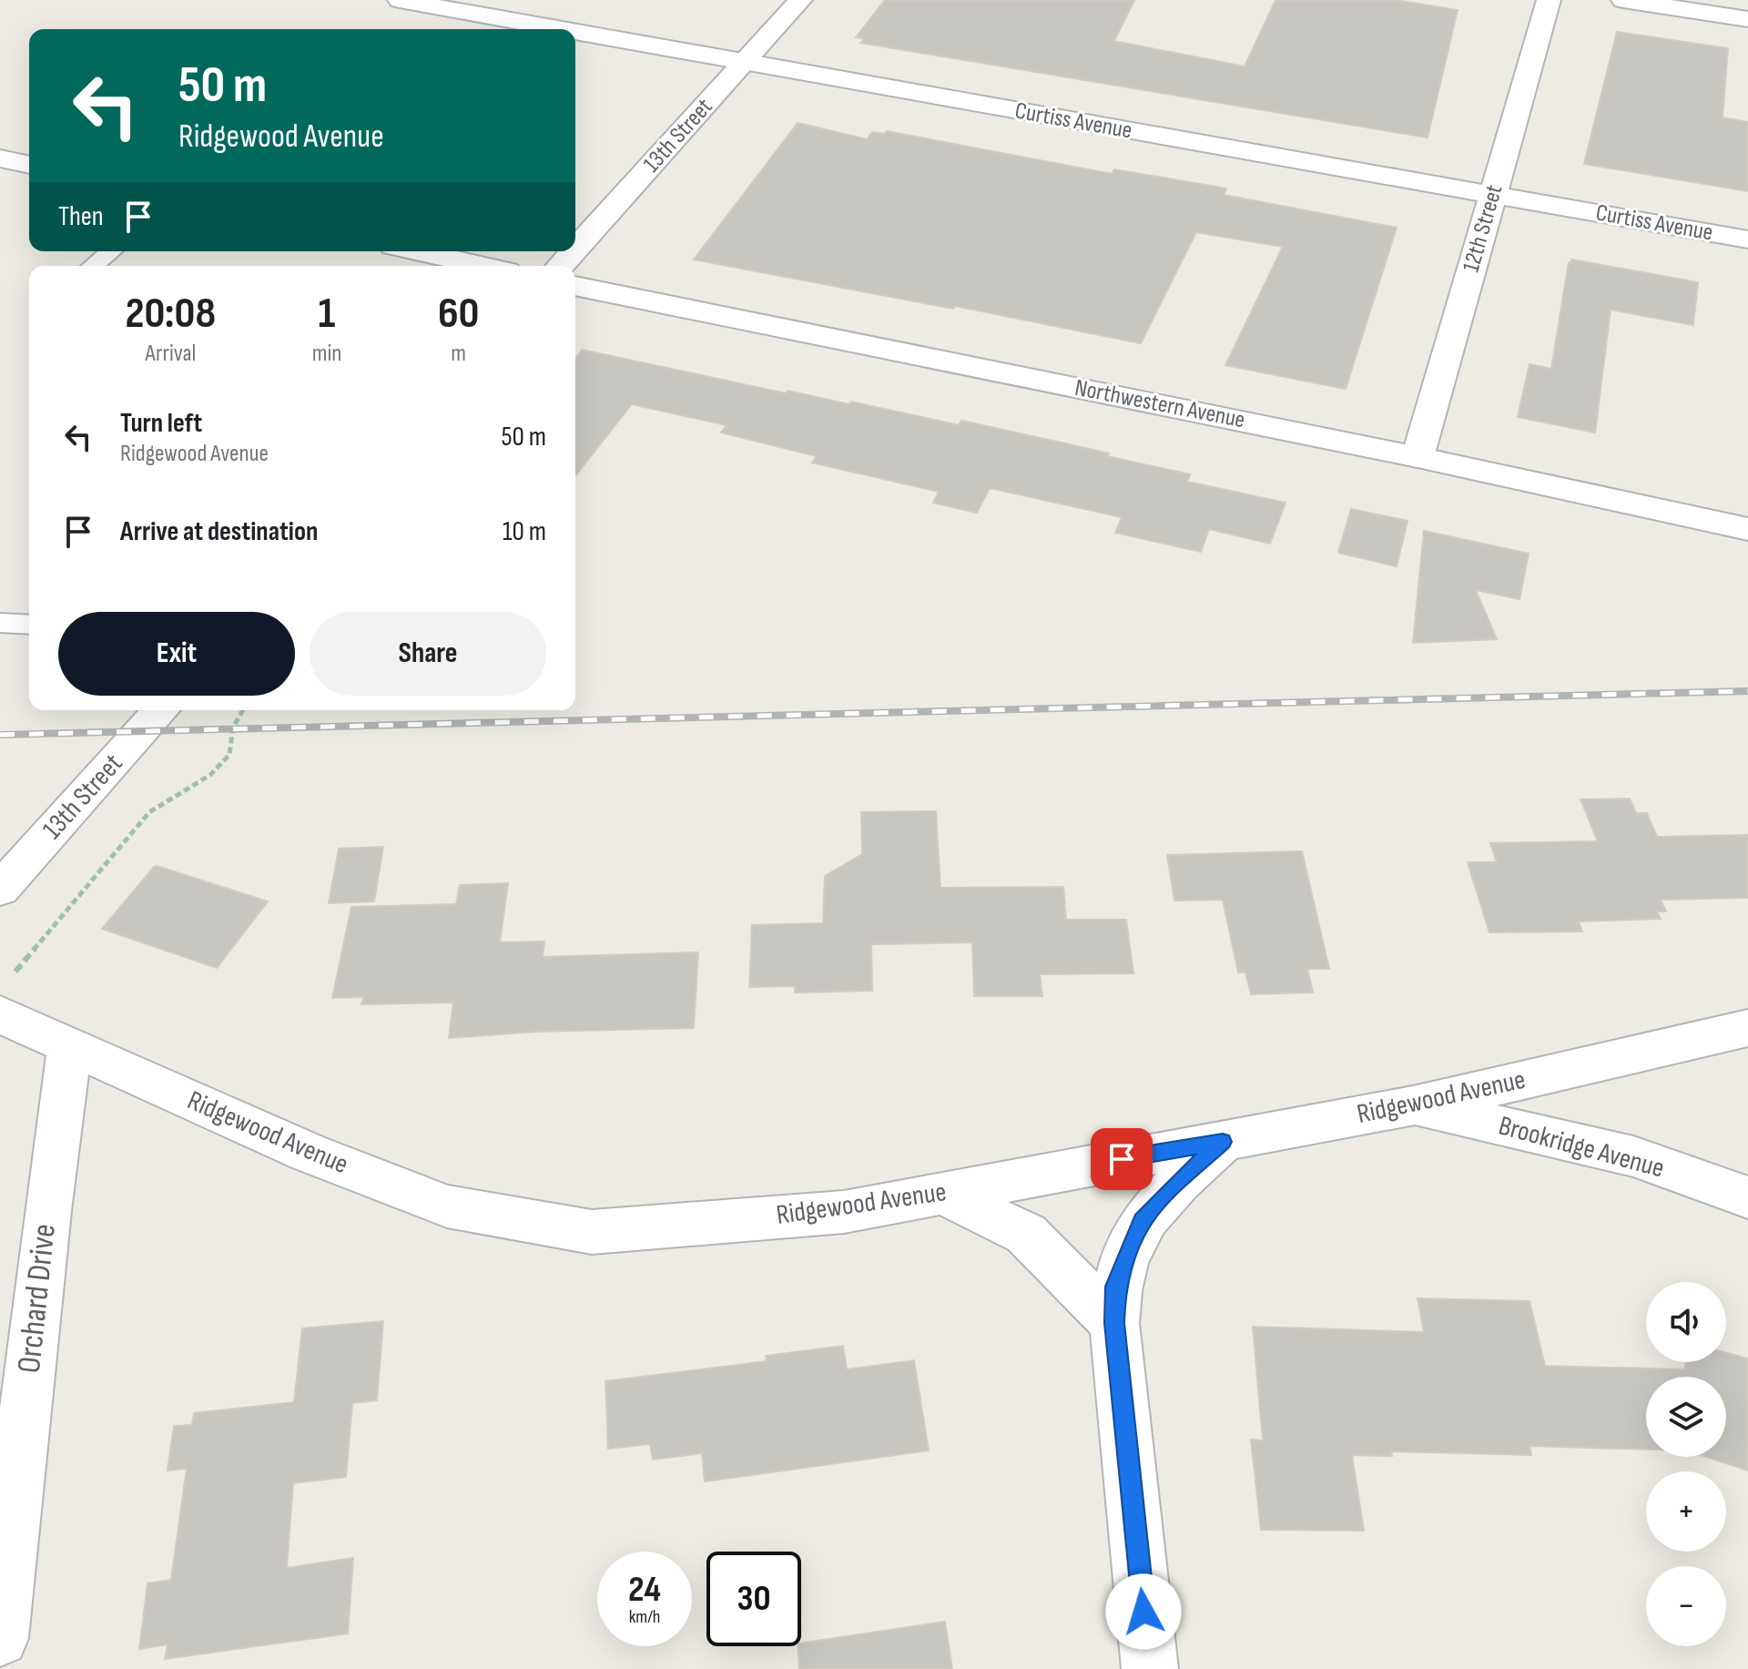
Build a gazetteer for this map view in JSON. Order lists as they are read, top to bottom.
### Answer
{
  "streets": {
    "street": [
      "Curtiss Avenue",
      "13th Street",
      "12th Street",
      "Northwestern Avenue",
      "Ridgewood Avenue",
      "Brookridge Avenue",
      "Orchard Drive"
    ]
  },
  "crossings": [
    ["Curtiss Avenue", "13th Street"],
    ["Curtiss Avenue", "12th Street"],
    ["12th Street", "Northwestern Avenue"],
    ["Ridgewood Avenue", "Brookridge Avenue"],
    ["Ridgewood Avenue", "Orchard Drive"]
  ],
  "page": {
    "turn": ["50 m", "Ridgewood Avenue"],
    "then": "Then",
    "eta": [
      "20:08",
      "Arrival",
      "1",
      "min",
      "60",
      "m"
    ],
    "list": [
      {
        "name": "Turn left",
        "note": "Ridgewood Avenue",
        "value": "50 m"
      },
      {
        "name": "Arrive at destination",
        "value": "10 m"
      }
    ],
    "buttons": ["Exit", "Share"],
    "map_buttons": ["+", "−"],
    "speed": "24 km/h",
    "limit": "30"
  }
}
